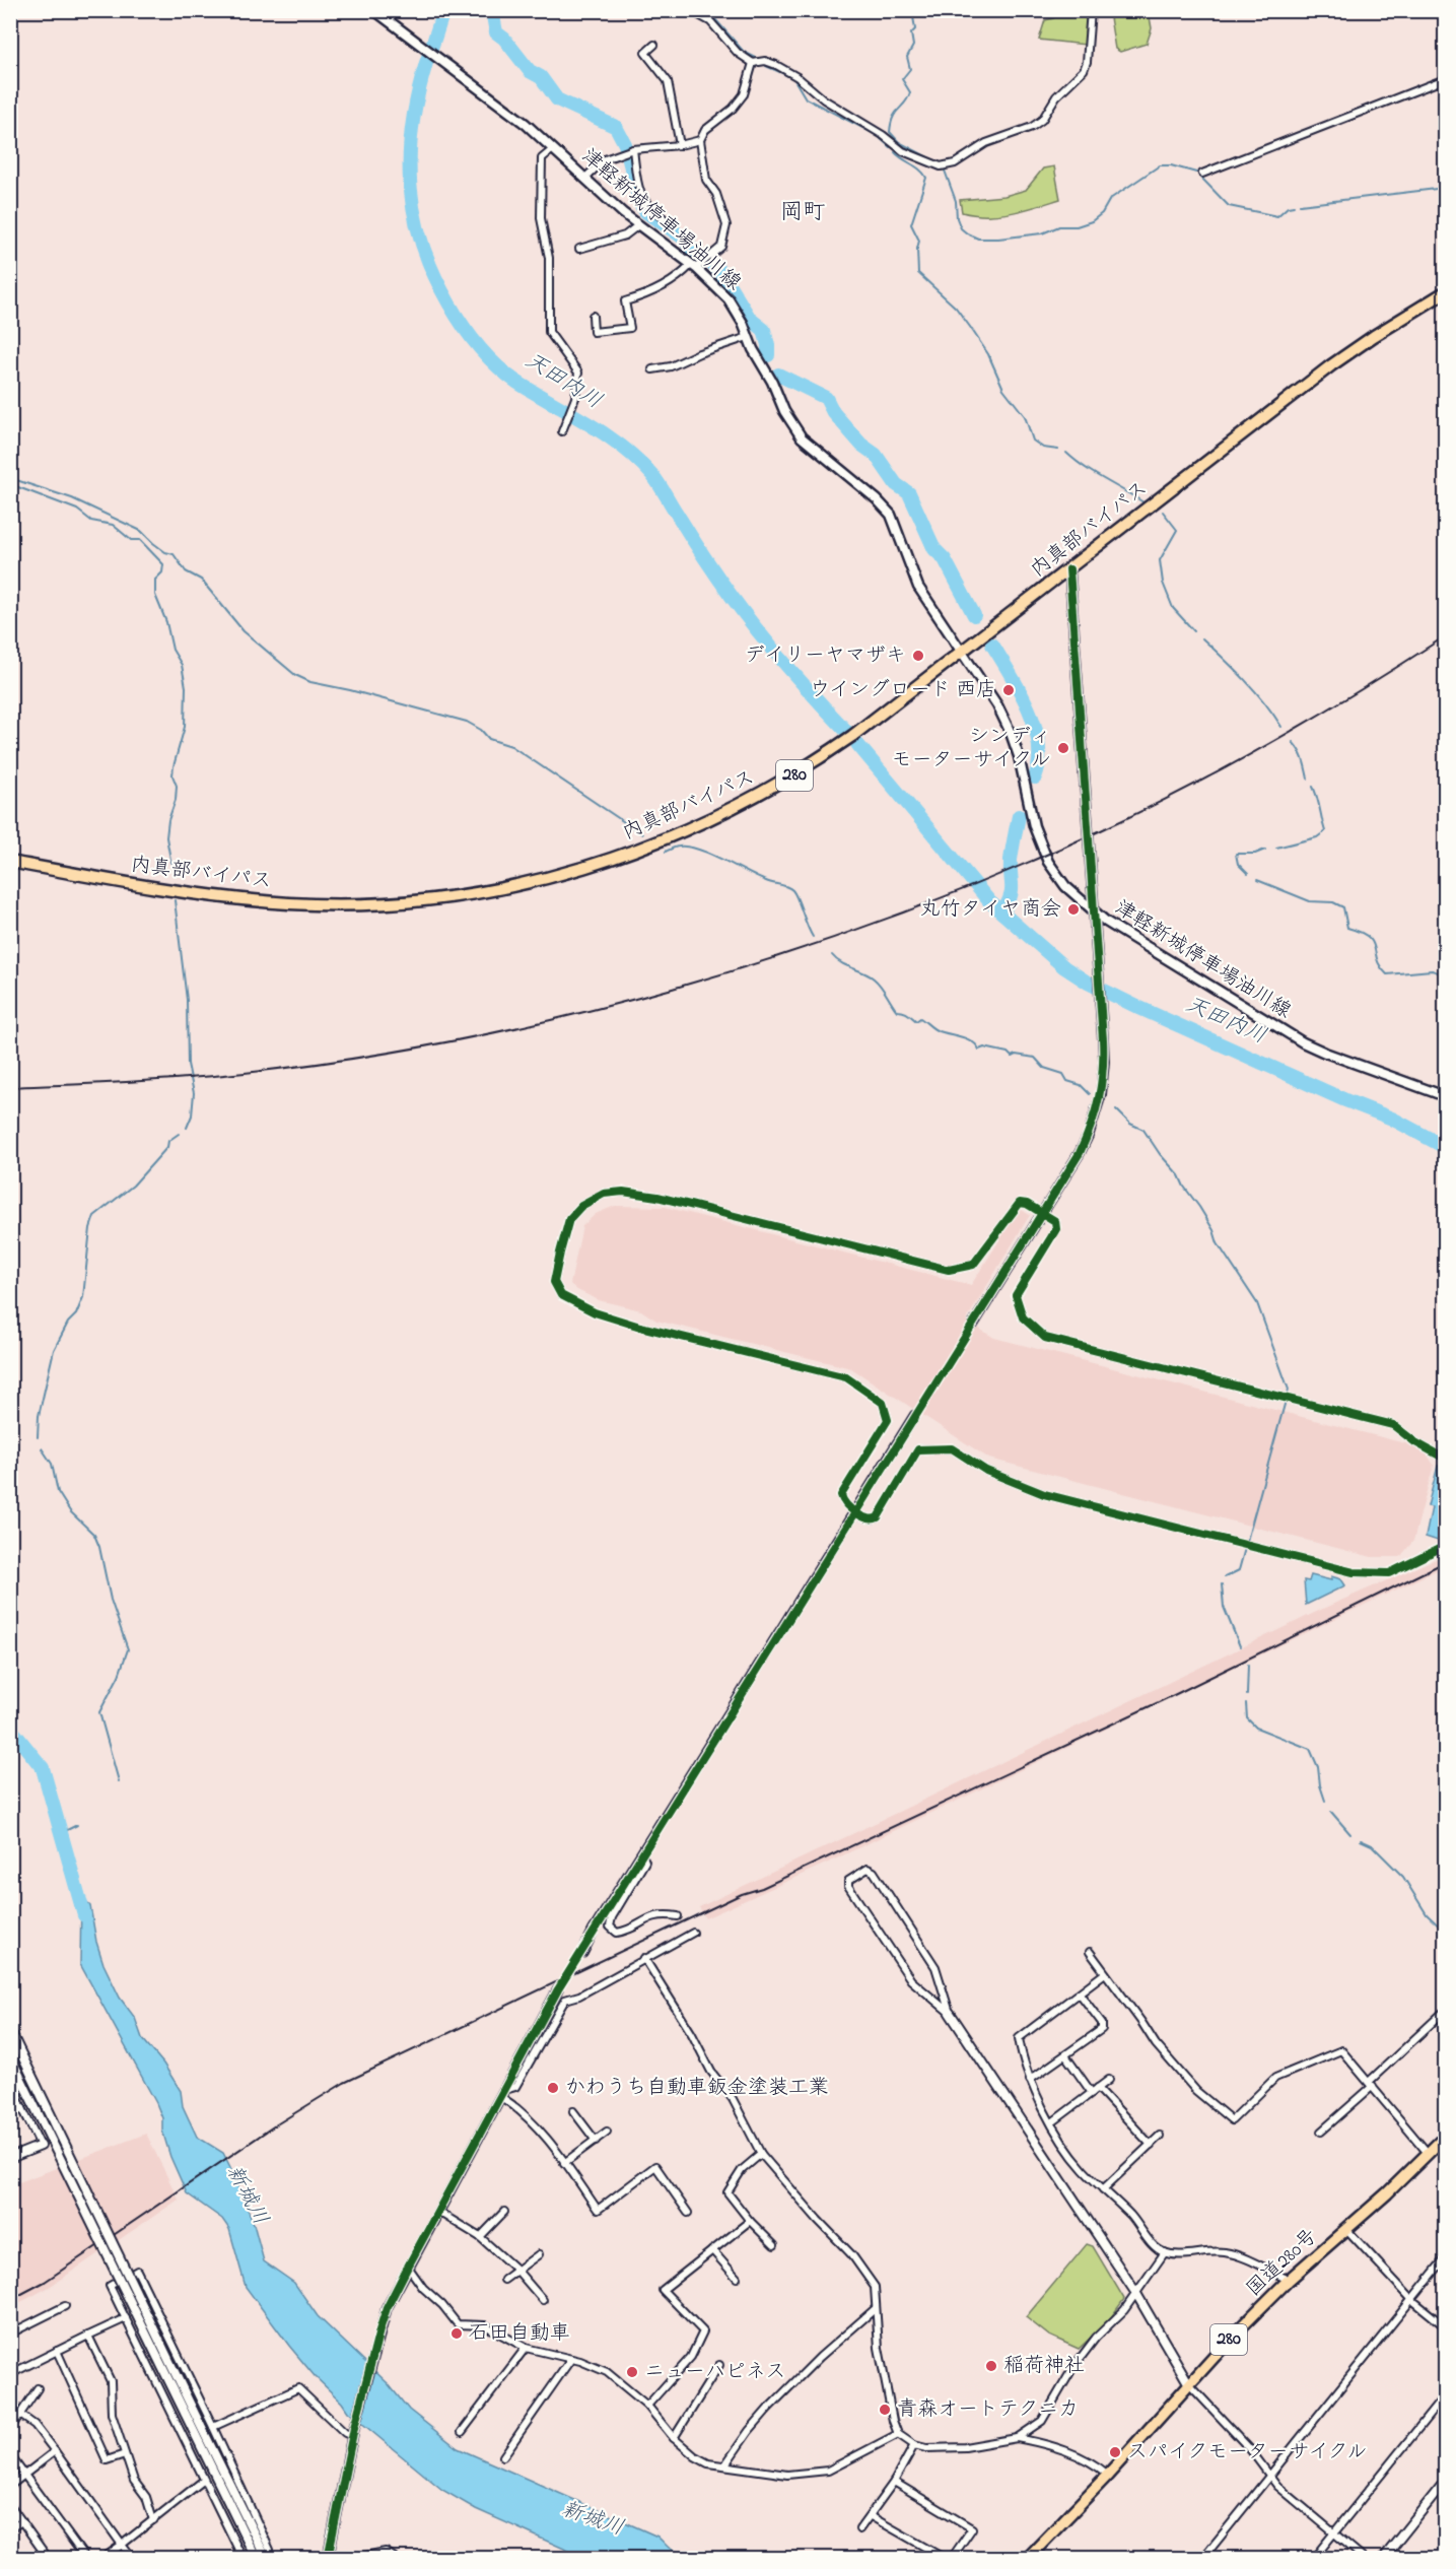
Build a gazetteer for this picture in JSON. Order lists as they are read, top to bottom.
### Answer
{
  "streets": {
    "highway": ["内真部バイパス", "280", "国道280号"],
    "main road": ["津軽新城停車場油川線"]
  },
  "crossings": [
    ["津軽新城停車場油川線", "内真部バイパス"]
  ],
  "districts": ["岡町"],
  "water": ["天田内川", "新城川"],
  "places": [
    "デイリーヤマザキ",
    "ウイングロード 西店",
    "シンディ モーターサイクル",
    "丸竹タイヤ商会",
    "かわうち自動車鈑金塗装工業",
    "石田自動車",
    "稲荷神社",
    "ニューハピネス",
    "青森オートテクニカ",
    "スパイクモーターサイクル"
  ]
}
